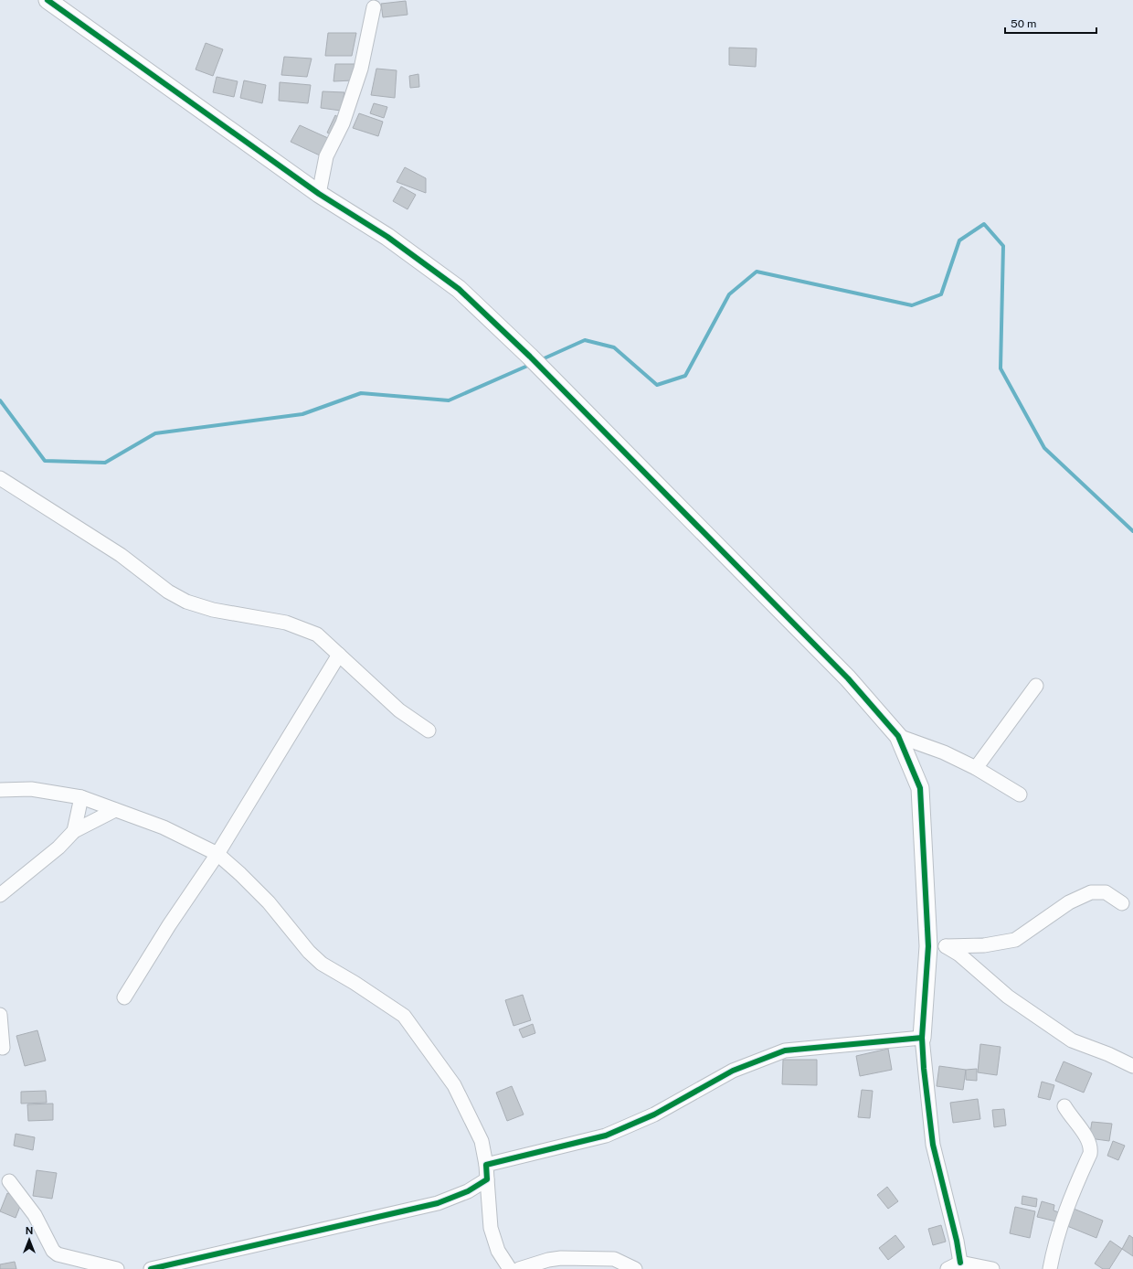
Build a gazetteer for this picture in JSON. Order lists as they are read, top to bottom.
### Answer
{
  "scale_bar": "50 m",
  "north": "top"
}
